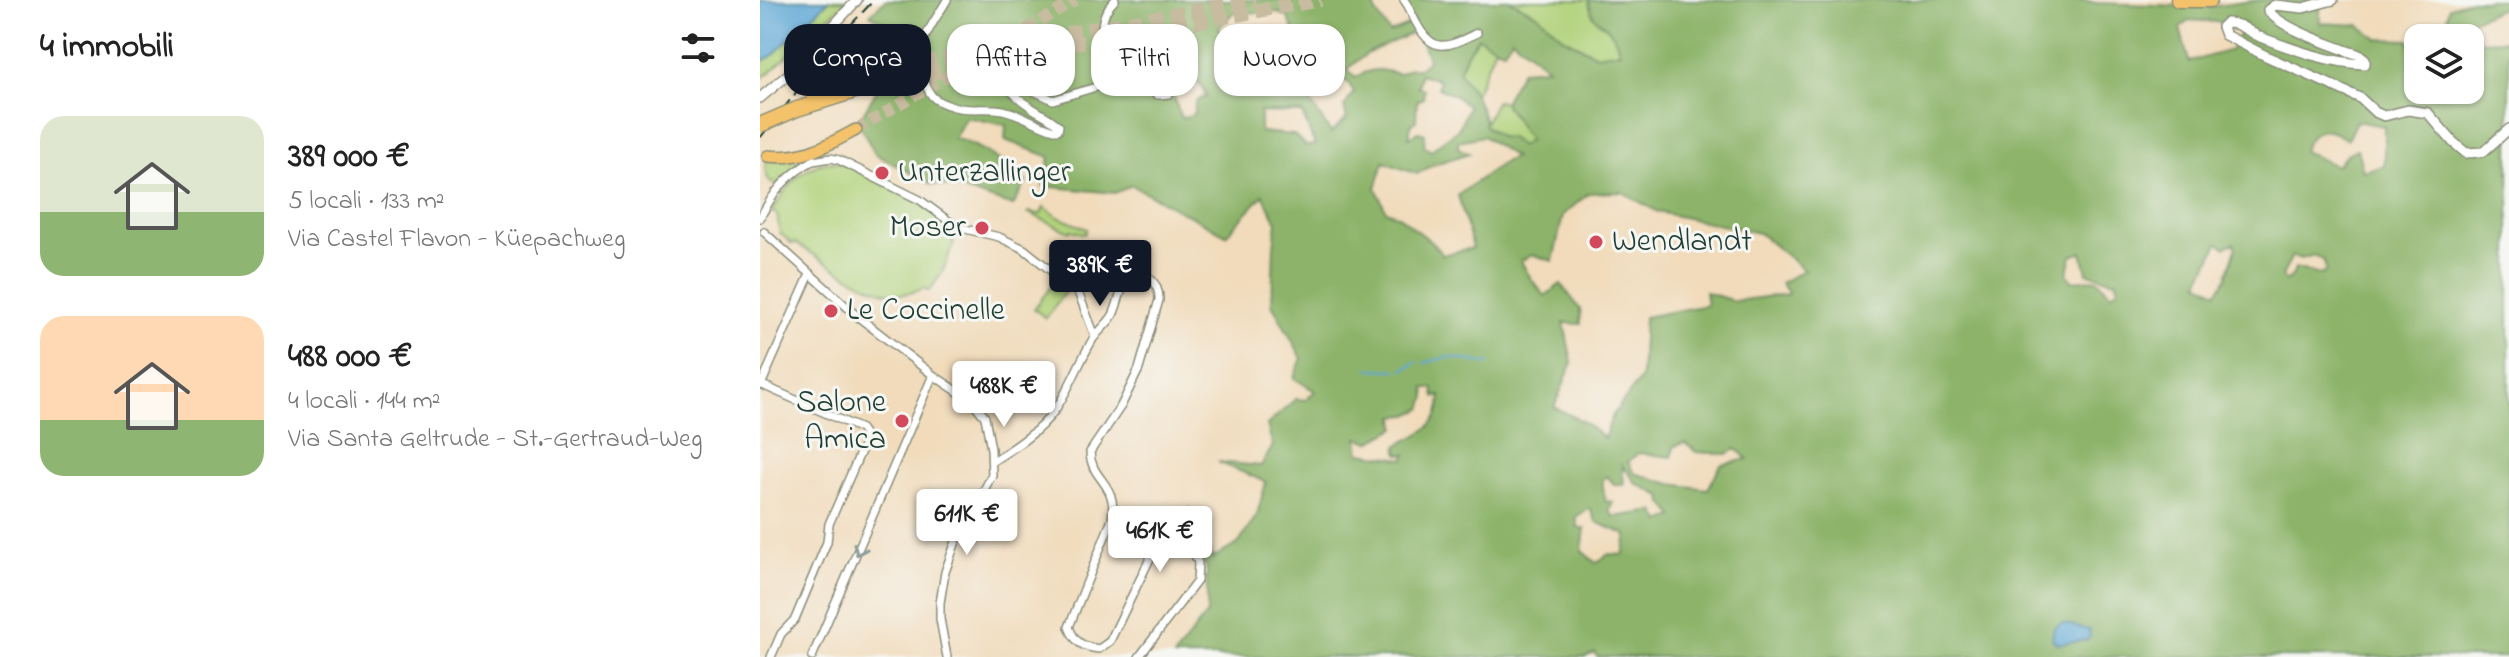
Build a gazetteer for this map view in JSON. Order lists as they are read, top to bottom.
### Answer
{
  "places": [
    "Unterzallinger",
    "Moser",
    "Wendlandt",
    "Le Coccinelle",
    "Salone Amica"
  ],
  "page": {
    "heading": "4 immobili",
    "chip": [
      "Compra",
      "Affitta",
      "Filtri",
      "Nuovo"
    ],
    "list": [
      {
        "name": "389 000 €",
        "note": "5 locali · 133 m² · Via Castel Flavon - Küepachweg"
      },
      {
        "name": "488 000 €",
        "note": "4 locali · 144 m² · Via Santa Geltrude - St.-Gertraud-Weg"
      }
    ],
    "price": [
      "389K €",
      "488K €",
      "611K €",
      "461K €"
    ]
  }
}
